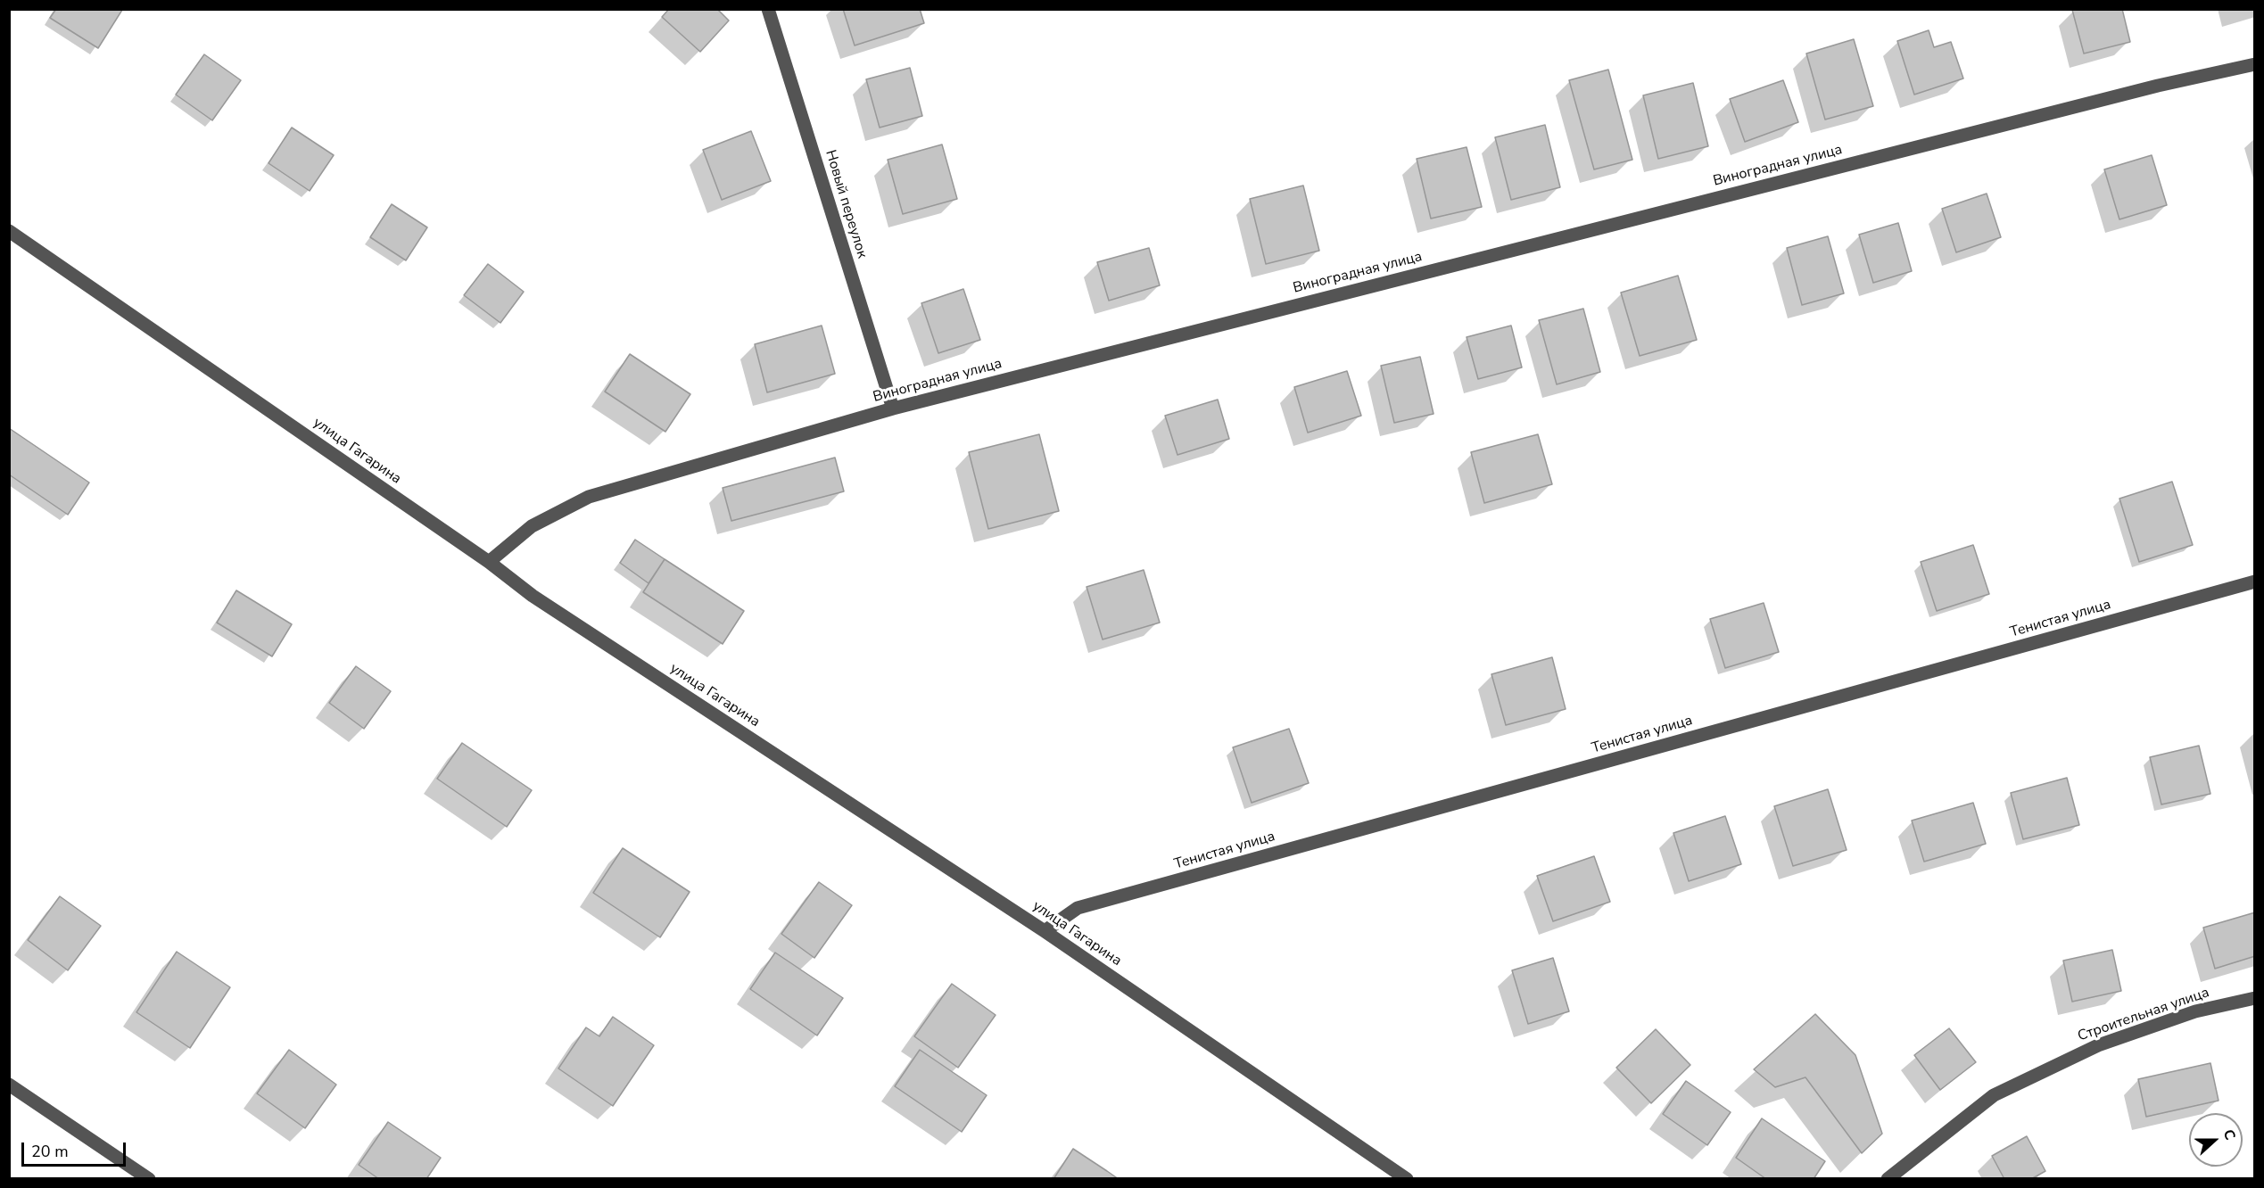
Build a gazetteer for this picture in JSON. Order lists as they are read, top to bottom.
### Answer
{
  "streets": {
    "street": [
      "Виноградная улица",
      "Новый переулок",
      "улица Гагарина",
      "Тенистая улица",
      "Строительная улица"
    ]
  },
  "crossings": [
    ["Виноградная улица", "Новый переулок"],
    ["Виноградная улица", "улица Гагарина"],
    ["улица Гагарина", "Тенистая улица"]
  ],
  "scale_bar": "20 m",
  "north": "right"
}
